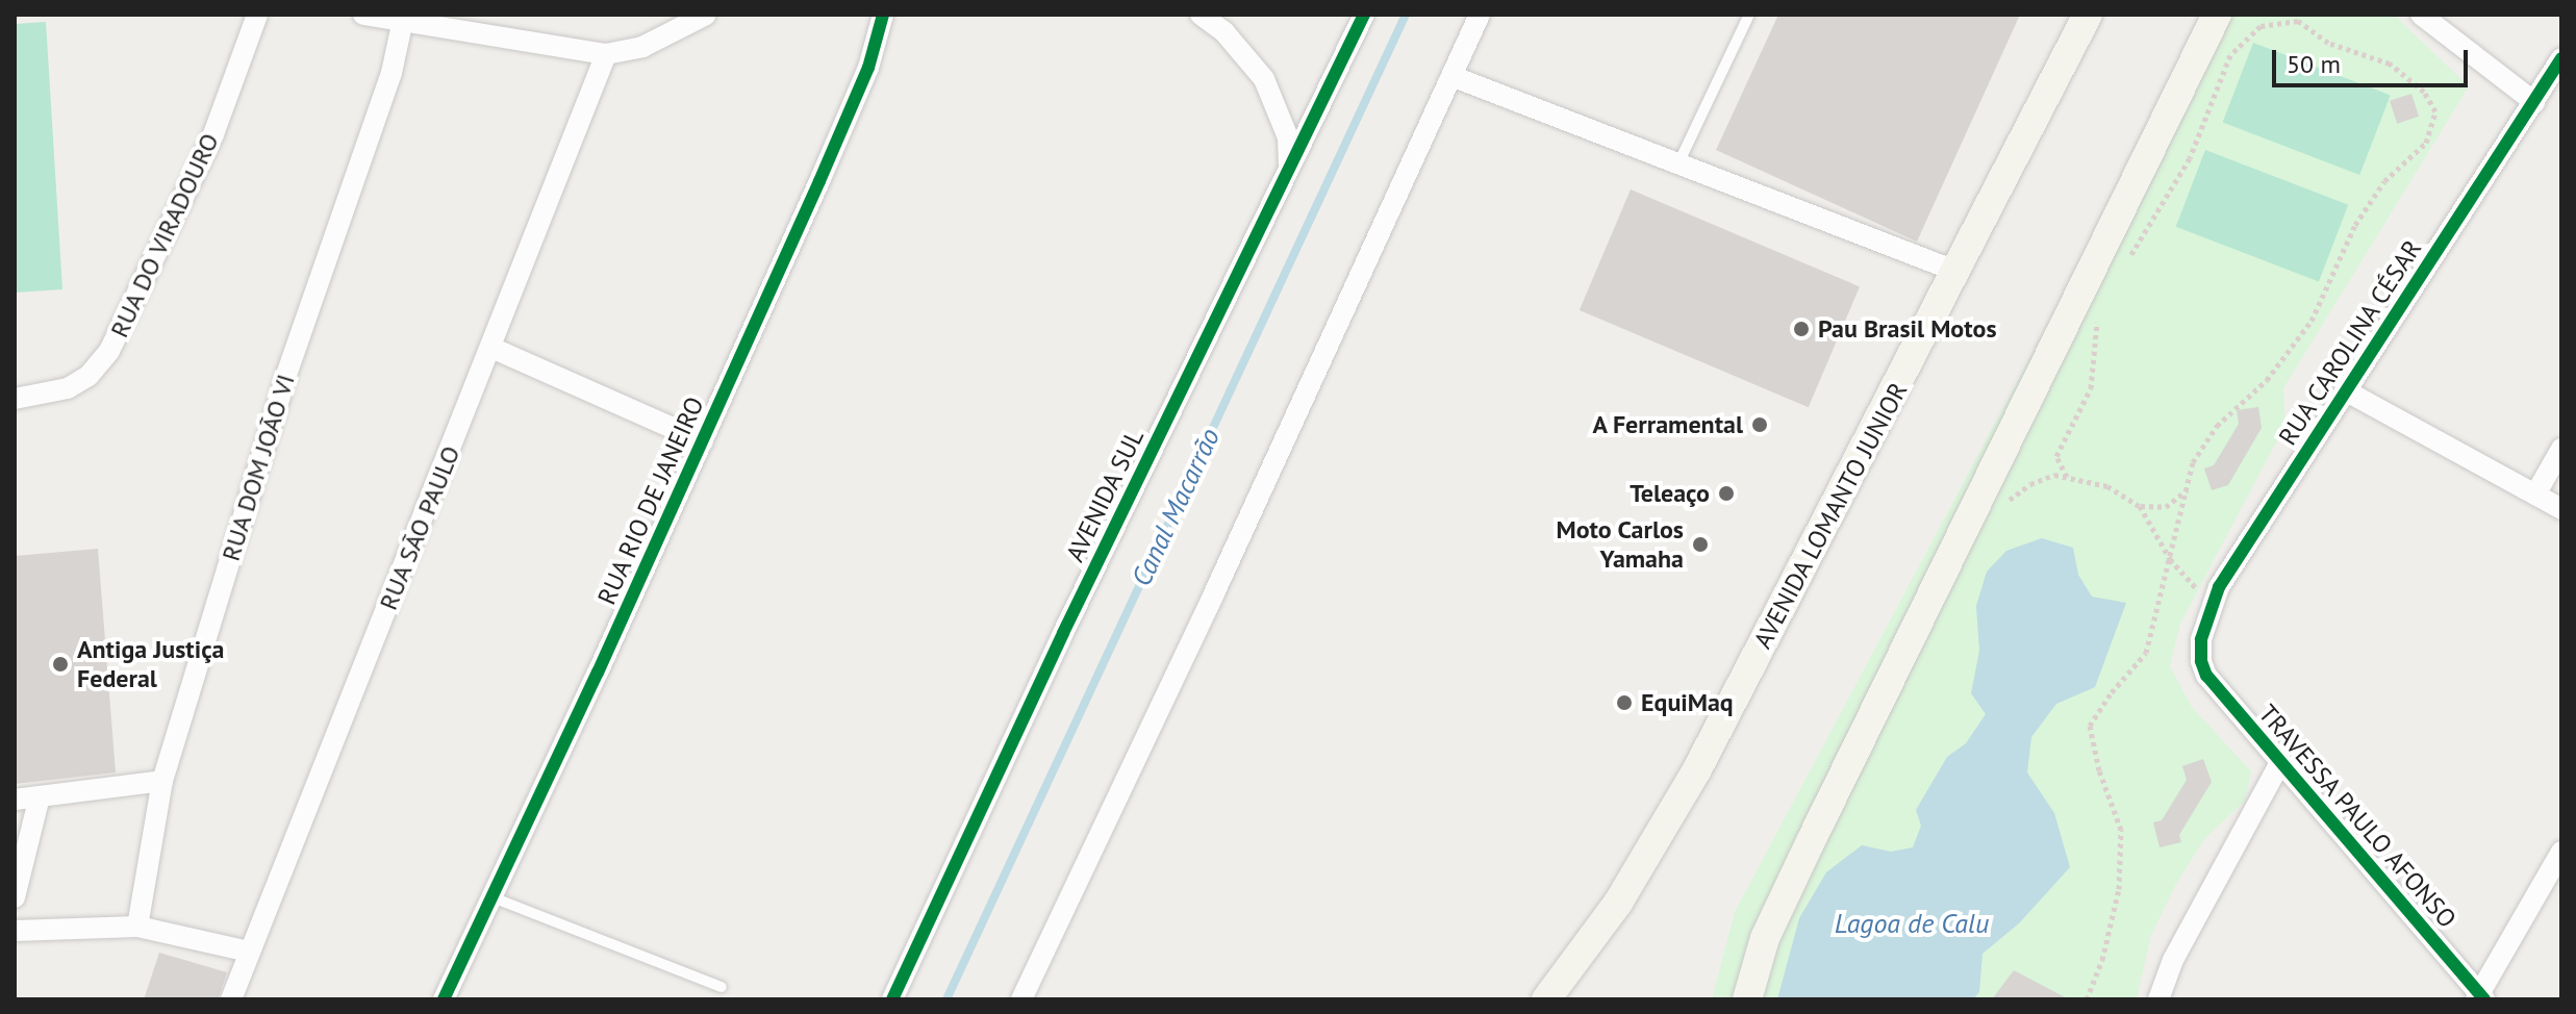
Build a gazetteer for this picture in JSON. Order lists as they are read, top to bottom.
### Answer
{
  "streets": {
    "main road": ["AVENIDA LOMANTO JUNIOR"],
    "street": [
      "RUA DO VIRADOURO",
      "RUA CAROLINA CÉSAR",
      "RUA DOM JOÃO VI",
      "AVENIDA SUL",
      "RUA RIO DE JANEIRO",
      "RUA SÃO PAULO",
      "TRAVESSA PAULO AFONSO"
    ]
  },
  "crossings": [
    ["RUA CAROLINA CÉSAR", "TRAVESSA PAULO AFONSO"]
  ],
  "water": ["Canal Macarrão", "Lagoa de Calu"],
  "places": [
    "Pau Brasil Motos",
    "A Ferramental",
    "Teleaço",
    "Moto Carlos Yamaha",
    "Antiga Justiça Federal",
    "EquiMaq"
  ],
  "scale_bar": "50 m"
}
